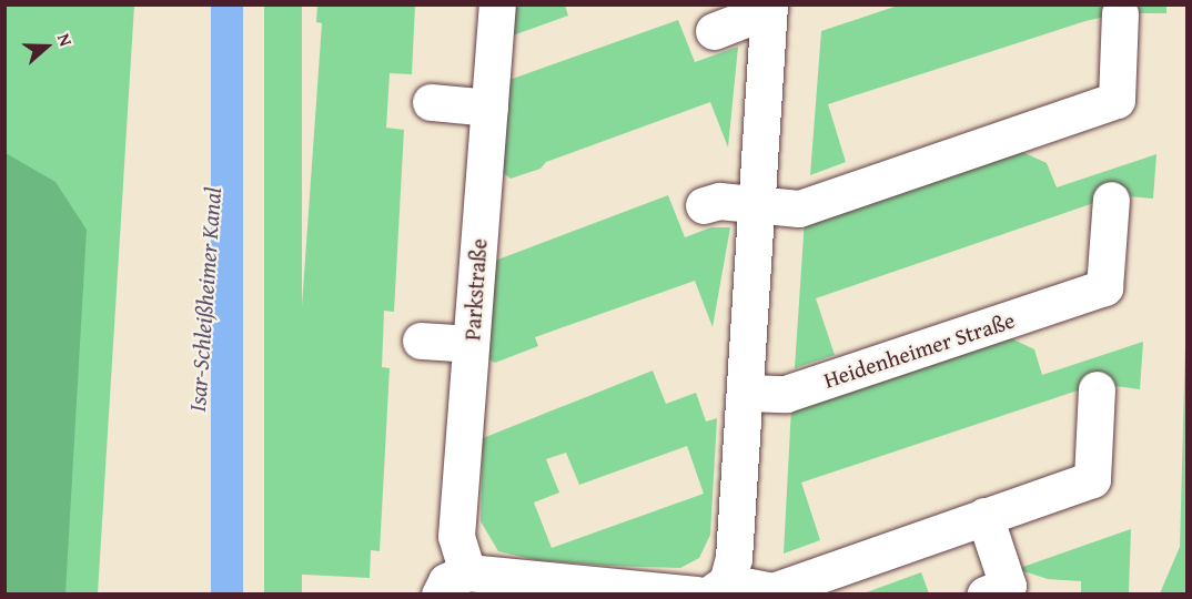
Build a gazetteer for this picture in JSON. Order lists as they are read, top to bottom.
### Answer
{
  "streets": {
    "street": ["Parkstraße", "Heidenheimer Straße"]
  },
  "water": ["Isar-Schleißheimer Kanal"],
  "north": "right"
}
